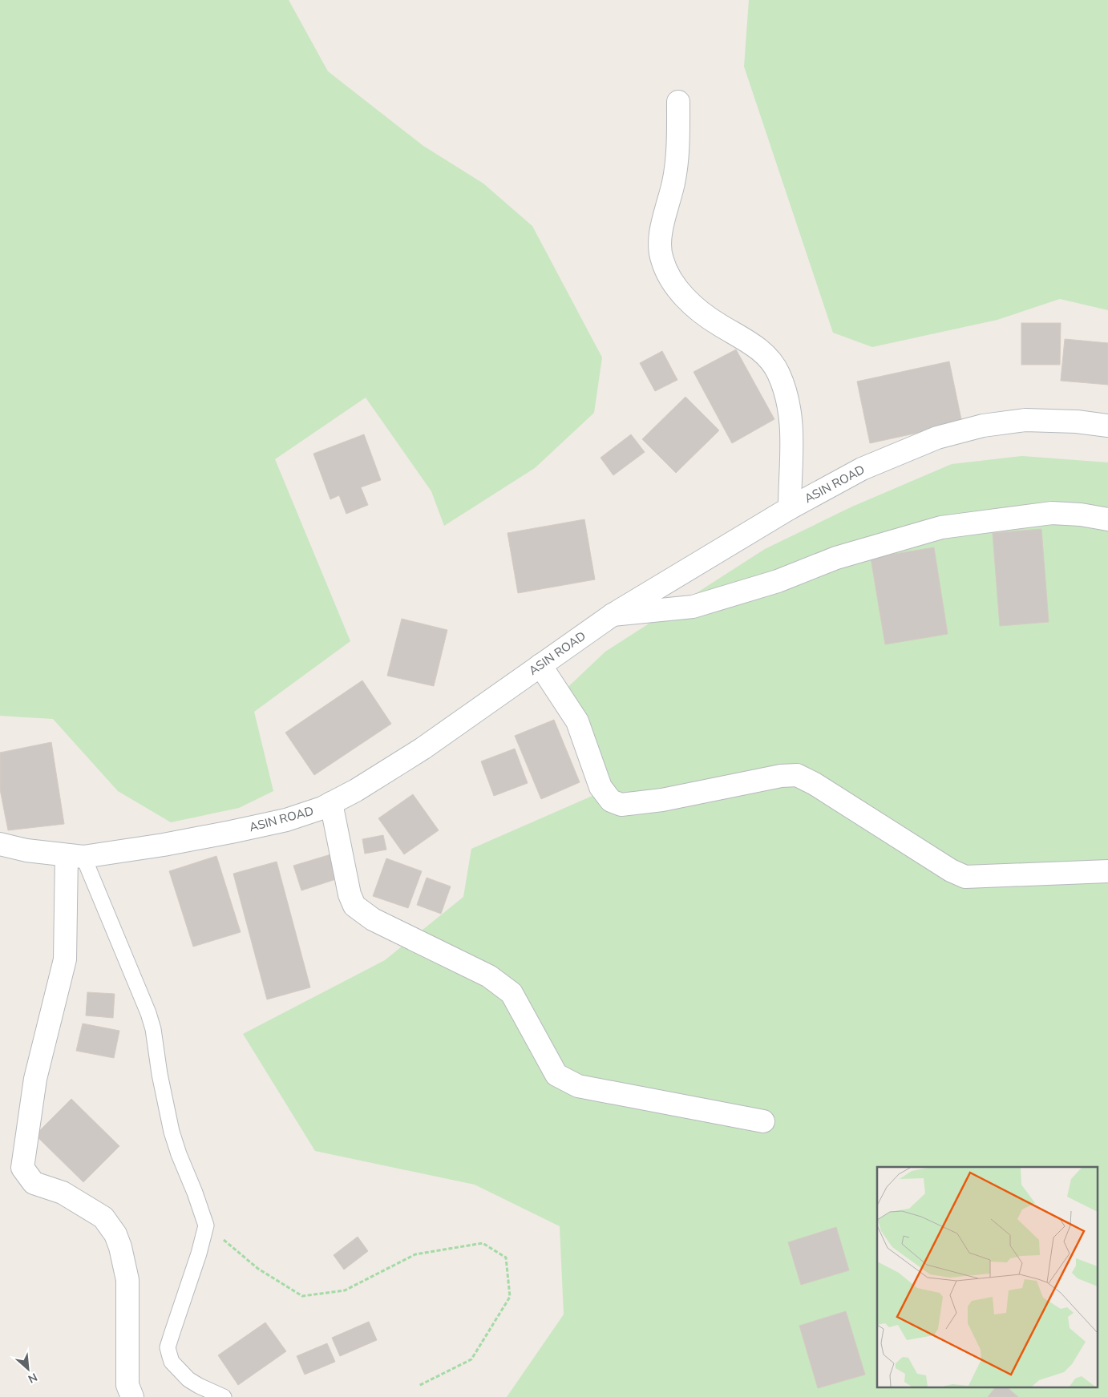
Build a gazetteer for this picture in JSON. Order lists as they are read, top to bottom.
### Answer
{
  "streets": {
    "street": ["ASIN ROAD"]
  },
  "north": "bottom right"
}
